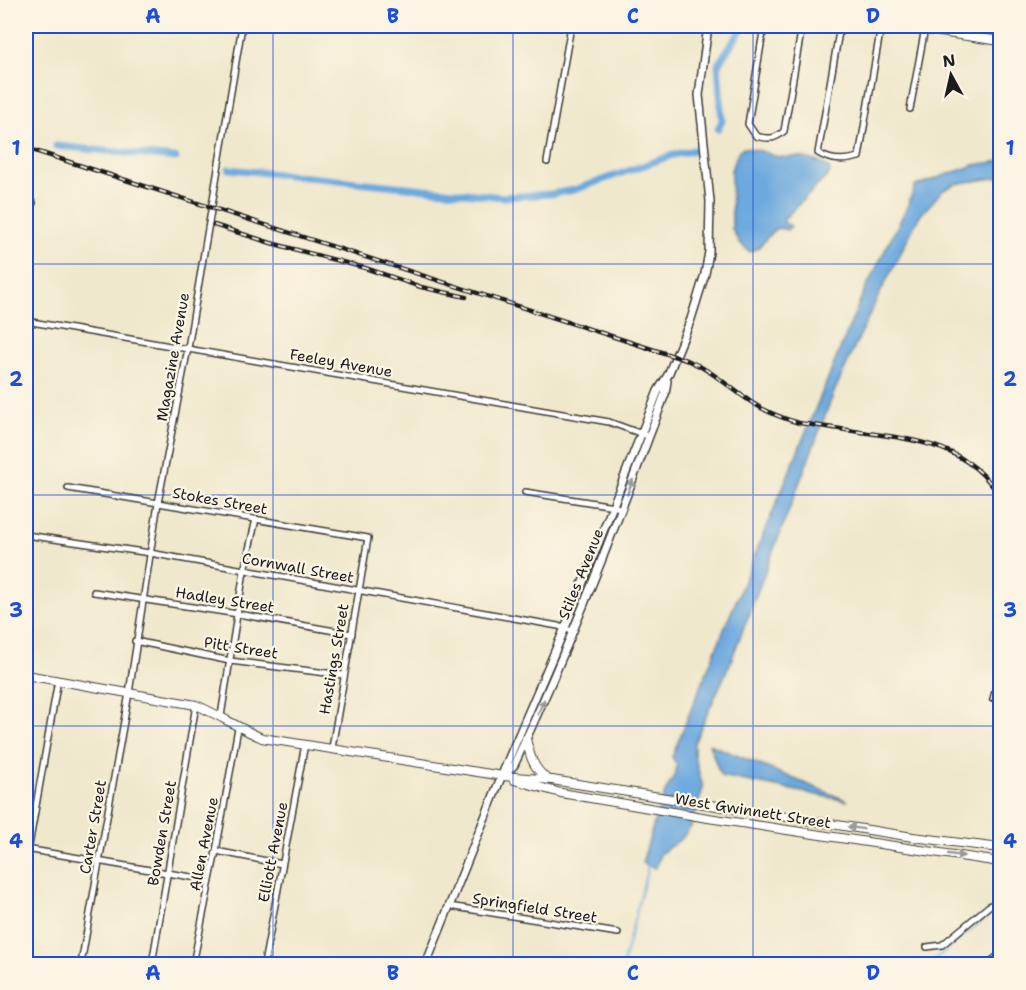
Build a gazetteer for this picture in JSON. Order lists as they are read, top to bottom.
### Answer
{
  "streets": {
    "main road": ["West Gwinnett Street"],
    "street": [
      "Magazine Avenue",
      "Feeley Avenue",
      "Stokes Street",
      "Cornwall Street",
      "Stiles Avenue",
      "Hadley Street",
      "Pitt Street",
      "Hastings Street",
      "Carter Street",
      "Bowden Street",
      "Allen Avenue",
      "Elliott Avenue",
      "Springfield Street"
    ]
  },
  "crossings": [
    ["Magazine Avenue", "Feeley Avenue"],
    ["Magazine Avenue", "Stokes Street"],
    ["Magazine Avenue", "Cornwall Street"],
    ["Magazine Avenue", "Hadley Street"],
    ["Magazine Avenue", "Pitt Street"],
    ["Magazine Avenue", "West Gwinnett Street"],
    ["Magazine Avenue", "Carter Street"],
    ["Feeley Avenue", "Stiles Avenue"],
    ["Stokes Street", "Hastings Street"],
    ["Cornwall Street", "Stiles Avenue"],
    ["Cornwall Street", "Hastings Street"],
    ["Stiles Avenue", "West Gwinnett Street"],
    ["Stiles Avenue", "Springfield Street"],
    ["Hadley Street", "Hastings Street"],
    ["Pitt Street", "Hastings Street"],
    ["Hastings Street", "West Gwinnett Street"],
    ["West Gwinnett Street", "Carter Street"],
    ["West Gwinnett Street", "Bowden Street"],
    ["West Gwinnett Street", "Allen Avenue"],
    ["West Gwinnett Street", "Elliott Avenue"]
  ],
  "north": "top",
  "grid": {
    "columns": [
      "A",
      "B",
      "C",
      "D"
    ],
    "rows": [
      "1",
      "2",
      "3",
      "4"
    ]
  }
}
